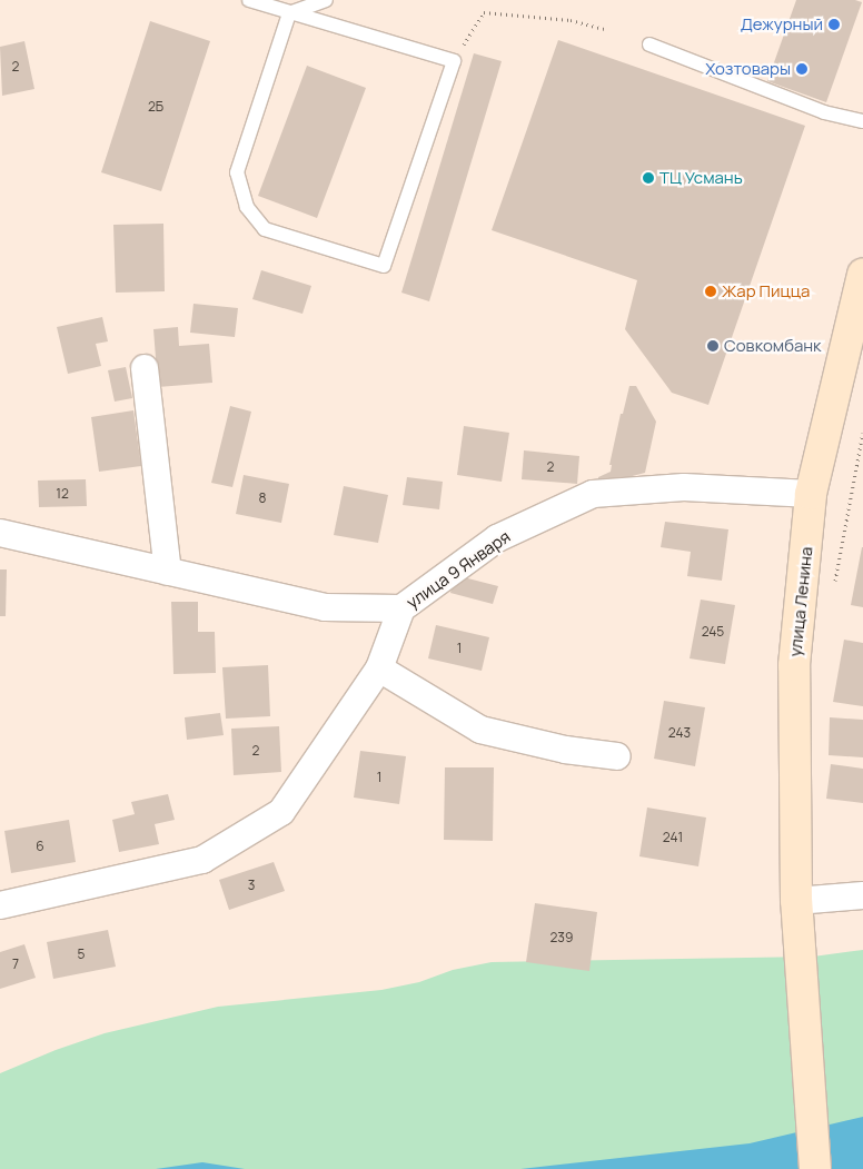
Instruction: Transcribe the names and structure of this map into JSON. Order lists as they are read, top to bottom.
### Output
{
  "streets": {
    "main road": ["улица Ленина"],
    "street": ["улица 9 Января"]
  },
  "crossings": [
    ["улица 9 Января", "улица Ленина"]
  ],
  "places": [
    "Дежурный",
    "Хозтовары",
    "ТЦ Усмань",
    "Жар Пицца",
    "Совкомбанк"
  ],
  "house_numbers": [
    "2",
    "2Б",
    "2",
    "12",
    "8",
    "245",
    "1",
    "243",
    "2",
    "1",
    "241",
    "6",
    "3",
    "239",
    "5",
    "7"
  ]
}
